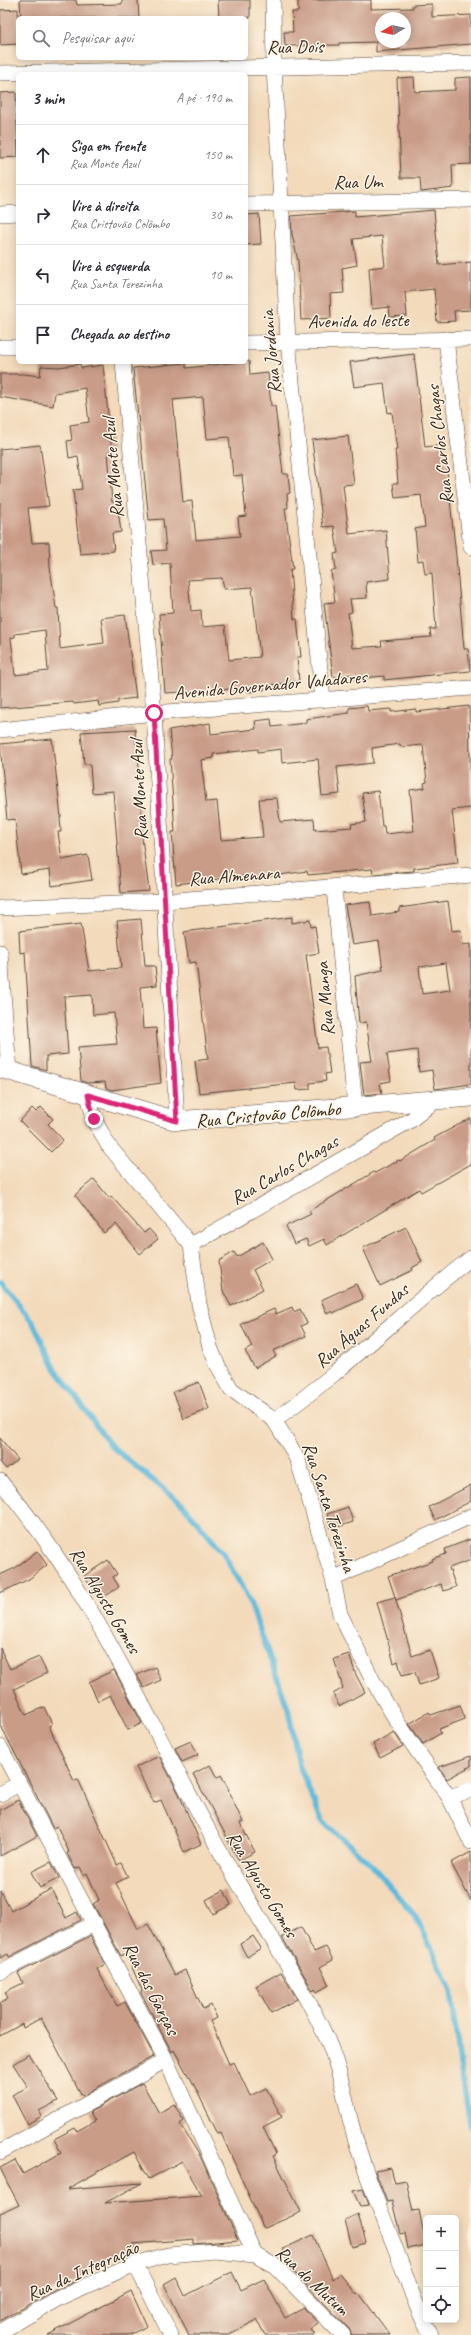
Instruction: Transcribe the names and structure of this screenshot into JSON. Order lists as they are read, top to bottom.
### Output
{
  "streets": {
    "street": [
      "Rua Dois",
      "Rua Um",
      "Avenida do leste",
      "Rua Jordania",
      "Rua Carlos Chagas",
      "Rua Monte Azul",
      "Avenida Governador Valadares",
      "Rua Almenara",
      "Rua Manga",
      "Rua Cristovão Colômbo",
      "Rua Águas Fundas",
      "Rua Santa Terezinha",
      "Rua Algusto Gomes",
      "Rua das Garças",
      "Rua da Integração",
      "Rua do Mutum"
    ]
  },
  "crossings": [
    ["Rua Dois", "Rua Jordania"],
    ["Rua Um", "Rua Jordania"],
    ["Avenida do leste", "Rua Jordania"],
    ["Avenida do leste", "Rua Carlos Chagas"],
    ["Rua Jordania", "Avenida Governador Valadares"],
    ["Rua Carlos Chagas", "Rua Cristovão Colômbo"],
    ["Rua Carlos Chagas", "Rua Santa Terezinha"],
    ["Rua Monte Azul", "Avenida Governador Valadares"],
    ["Rua Monte Azul", "Rua Almenara"],
    ["Rua Monte Azul", "Rua Cristovão Colômbo"],
    ["Rua Almenara", "Rua Manga"],
    ["Rua Manga", "Rua Cristovão Colômbo"],
    ["Rua Águas Fundas", "Rua Santa Terezinha"],
    ["Rua das Garças", "Rua da Integração"],
    ["Rua das Garças", "Rua do Mutum"],
    ["Rua da Integração", "Rua do Mutum"]
  ],
  "north": "left",
  "page": {
    "search": "Pesquisar aqui",
    "heading": ["3 min", "A pé · 190 m"],
    "list": [
      ["Siga em frente", "Rua Monte Azul", "150 m"],
      ["Vire à direita", "Rua Cristovão Colômbo", "30 m"],
      ["Vire à esquerda", "Rua Santa Terezinha", "10 m"],
      "Chegada ao destino"
    ],
    "map_buttons": ["+", "−"]
  }
}
